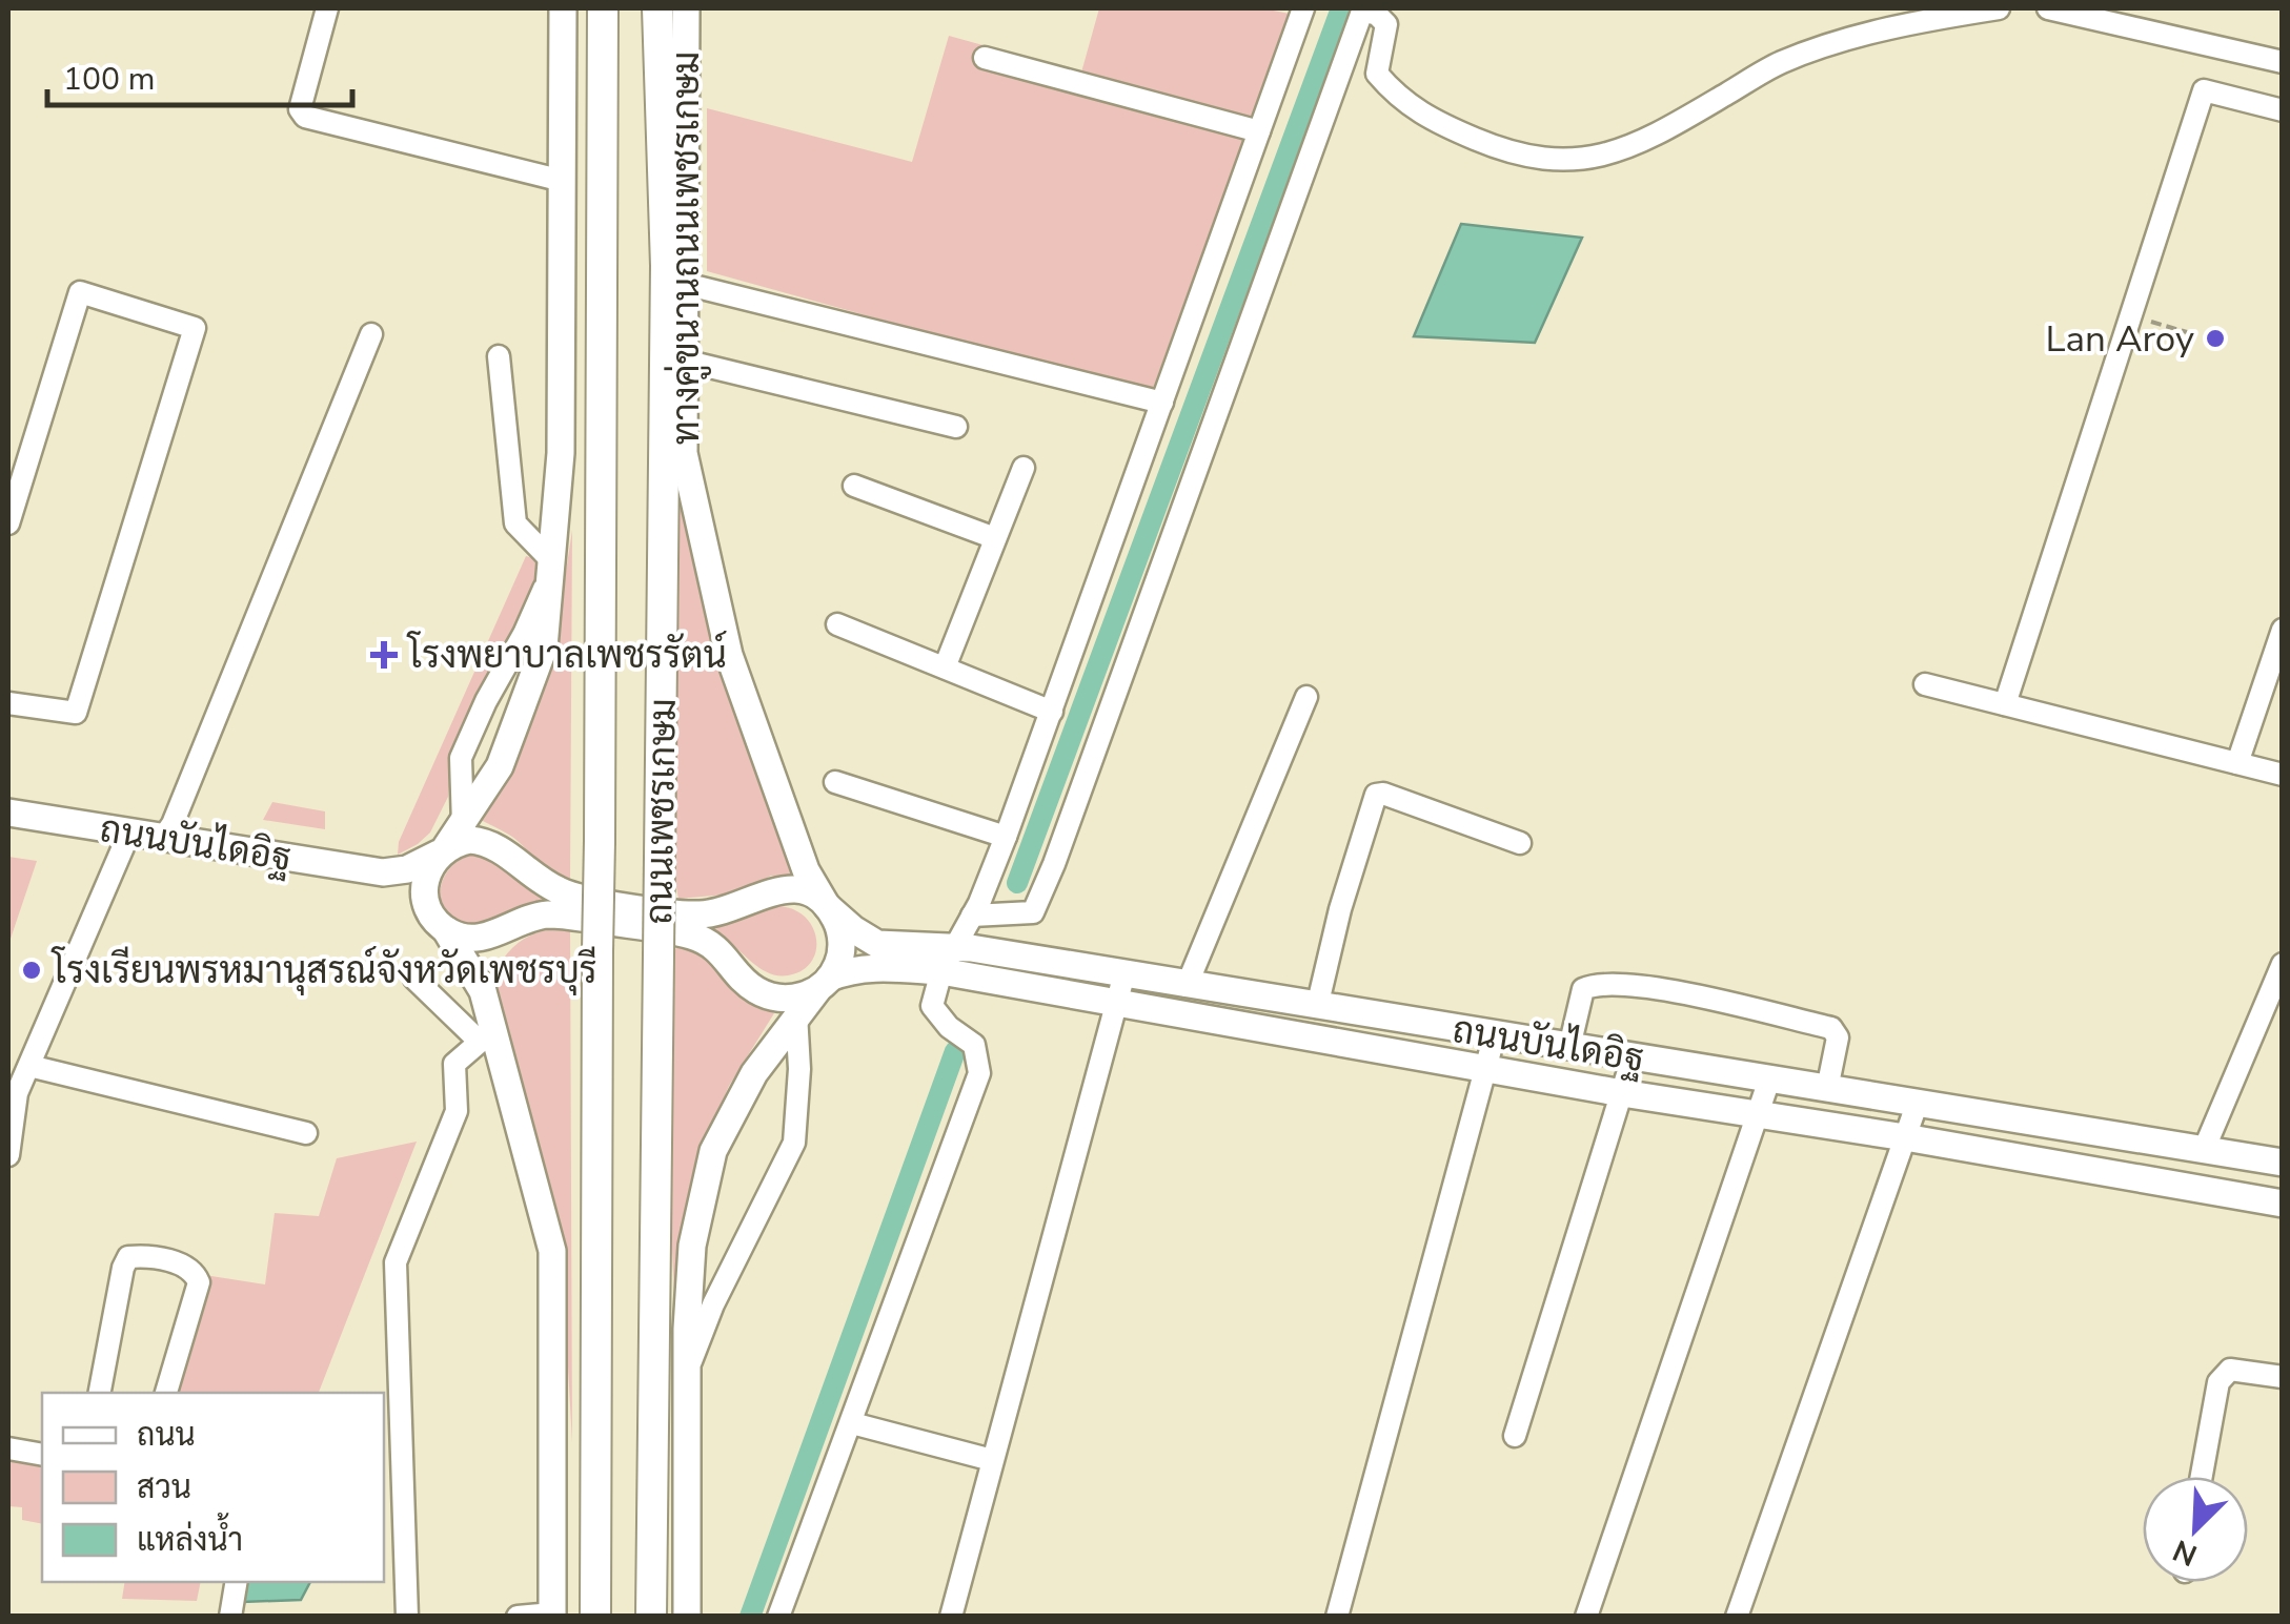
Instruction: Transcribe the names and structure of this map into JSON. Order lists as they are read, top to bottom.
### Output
{
  "streets": {
    "highway": ["ถนนเพชรเกษม"],
    "main road": ["ทางคู่ขนานถนนเพชรเกษม", "ถนนบันไดอิฐ"]
  },
  "crossings": [
    ["ทางคู่ขนานถนนเพชรเกษม", "ถนนบันไดอิฐ"]
  ],
  "places": {
    "other": ["Lan Aroy", "โรงเรียนพรหมานุสรณ์จังหวัดเพชรบุรี"],
    "health": ["โรงพยาบาลเพชรรัตน์"]
  },
  "legend": ["ถนน", "สวน", "แหล่งน้ำ"],
  "scale_bar": "100 m",
  "north": "bottom left"
}
